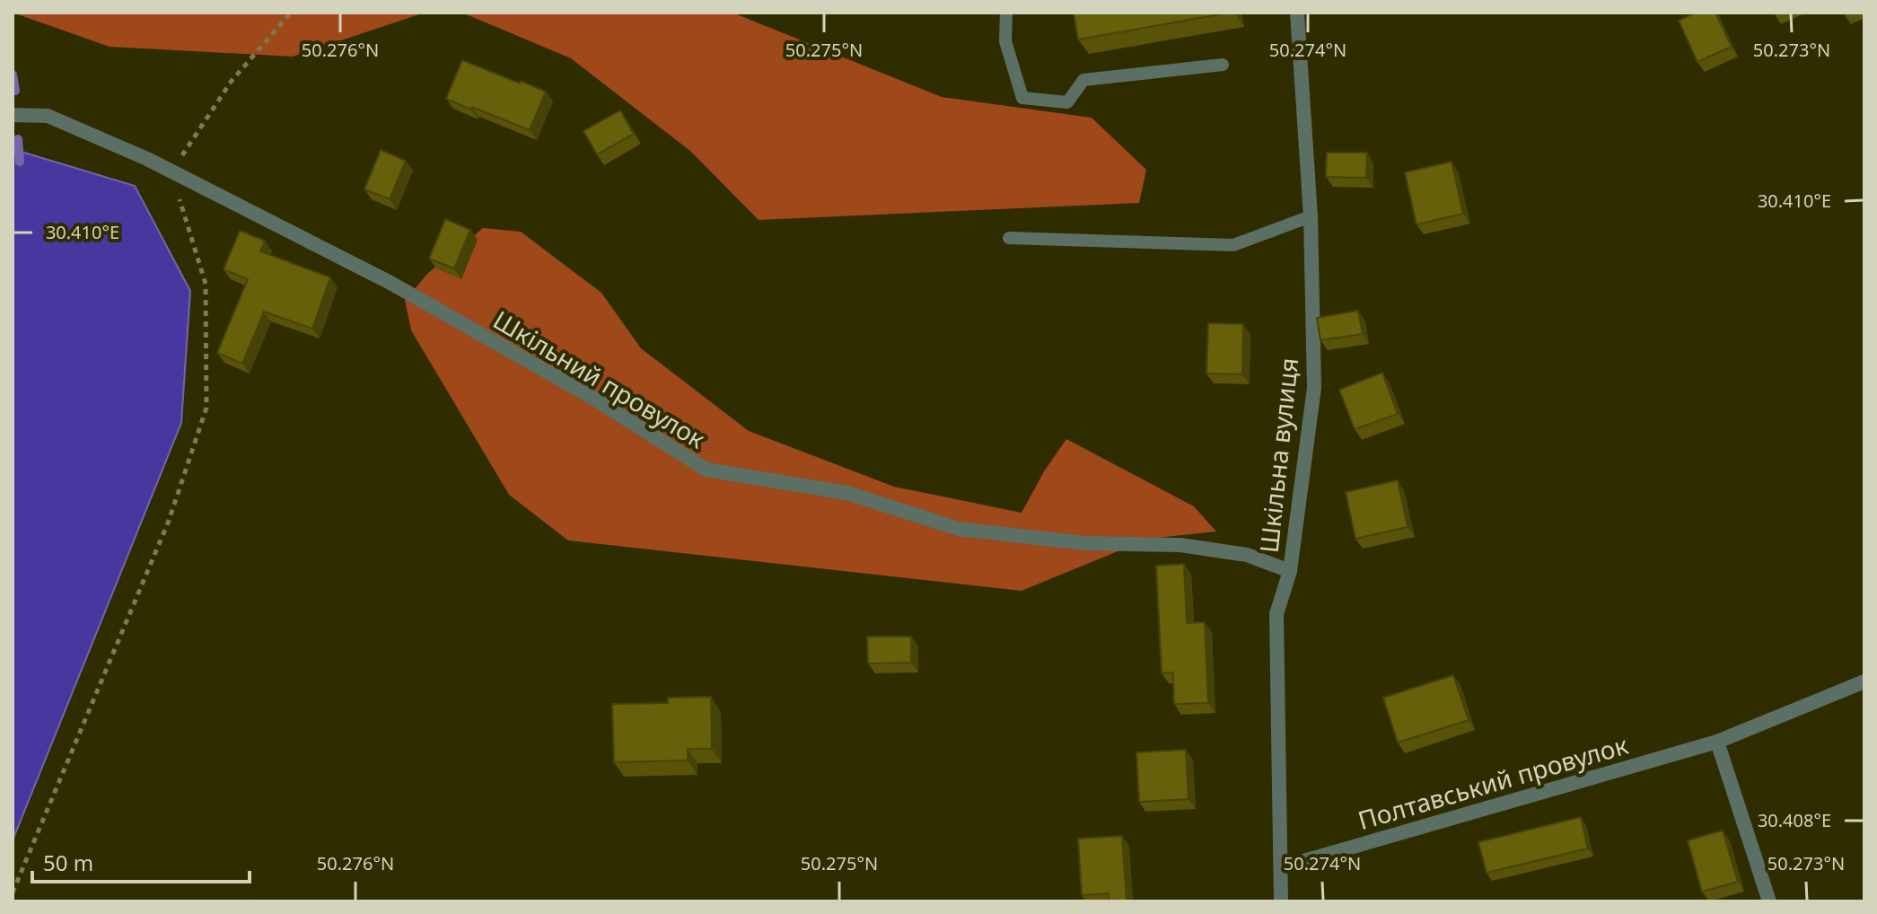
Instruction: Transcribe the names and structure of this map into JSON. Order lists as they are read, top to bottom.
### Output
{
  "streets": {
    "street": ["Шкільний провулок", "Шкільна вулиця", "Полтавський провулок"]
  },
  "crossings": [
    ["Шкільний провулок", "Шкільна вулиця"],
    ["Шкільна вулиця", "Полтавський провулок"]
  ],
  "scale_bar": "50 m",
  "coordinates": [
    "50.276°N",
    "50.275°N",
    "50.274°N",
    "50.273°N",
    "30.410°E",
    "30.408°E"
  ]
}
